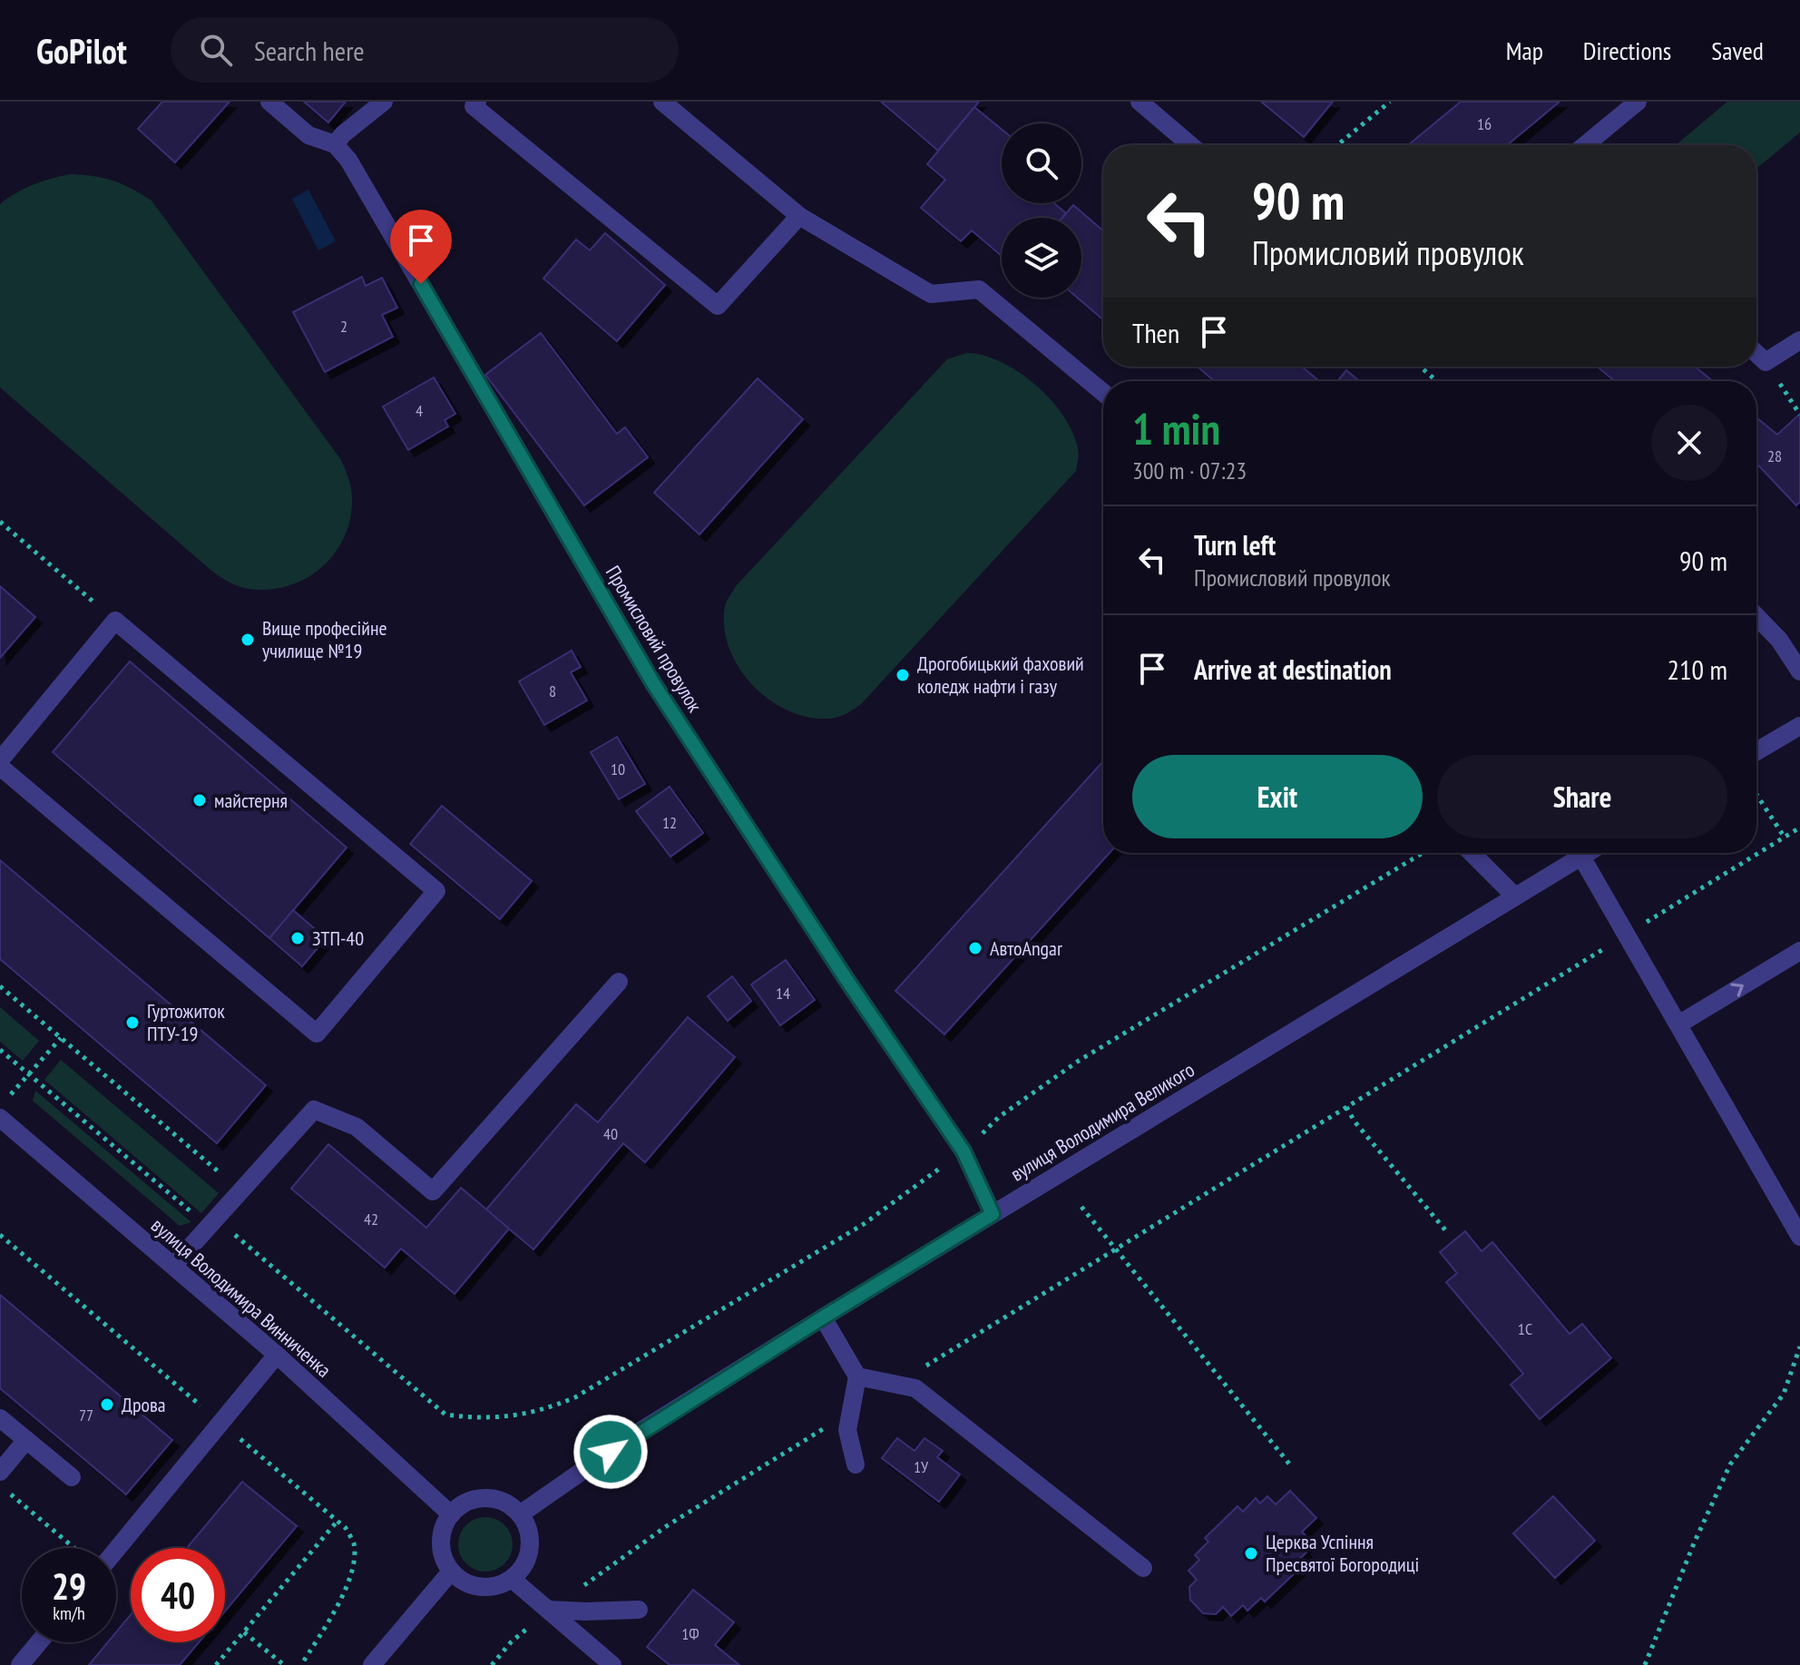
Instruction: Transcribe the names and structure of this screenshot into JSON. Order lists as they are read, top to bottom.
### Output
{
  "streets": {
    "street": ["Промисловий провулок", "вулиця Володимира Великого", "вулиця Володимира Винниченка"]
  },
  "crossings": [
    ["Промисловий провулок", "вулиця Володимира Великого"],
    ["вулиця Володимира Великого", "вулиця Володимира Винниченка"]
  ],
  "places": [
    "Вище професійне училище №19",
    "Дрогобицький фаховий коледж нафти і газу",
    "майстерня",
    "ЗТП-40",
    "АвтоAngar",
    "Гуртожиток ПТУ-19",
    "Дрова",
    "Церква Успіння Пресвятої Богородиці"
  ],
  "house_numbers": [
    "16",
    "2",
    "4",
    "28",
    "8",
    "10",
    "12",
    "14",
    "40",
    "42",
    "1С",
    "77",
    "1У",
    "1Ф"
  ],
  "page": {
    "header": "GoPilot",
    "search": "Search here",
    "nav": ["Map", "Directions", "Saved"],
    "turn": ["90 m", "Промисловий провулок"],
    "then": "Then",
    "heading": ["1 min", "300 m · 07:23"],
    "list": [
      {
        "name": "Turn left",
        "note": "Промисловий провулок",
        "value": "90 m"
      },
      {
        "name": "Arrive at destination",
        "value": "210 m"
      }
    ],
    "buttons": ["Exit", "Share"],
    "speed": "29 km/h",
    "limit": "40"
  }
}
